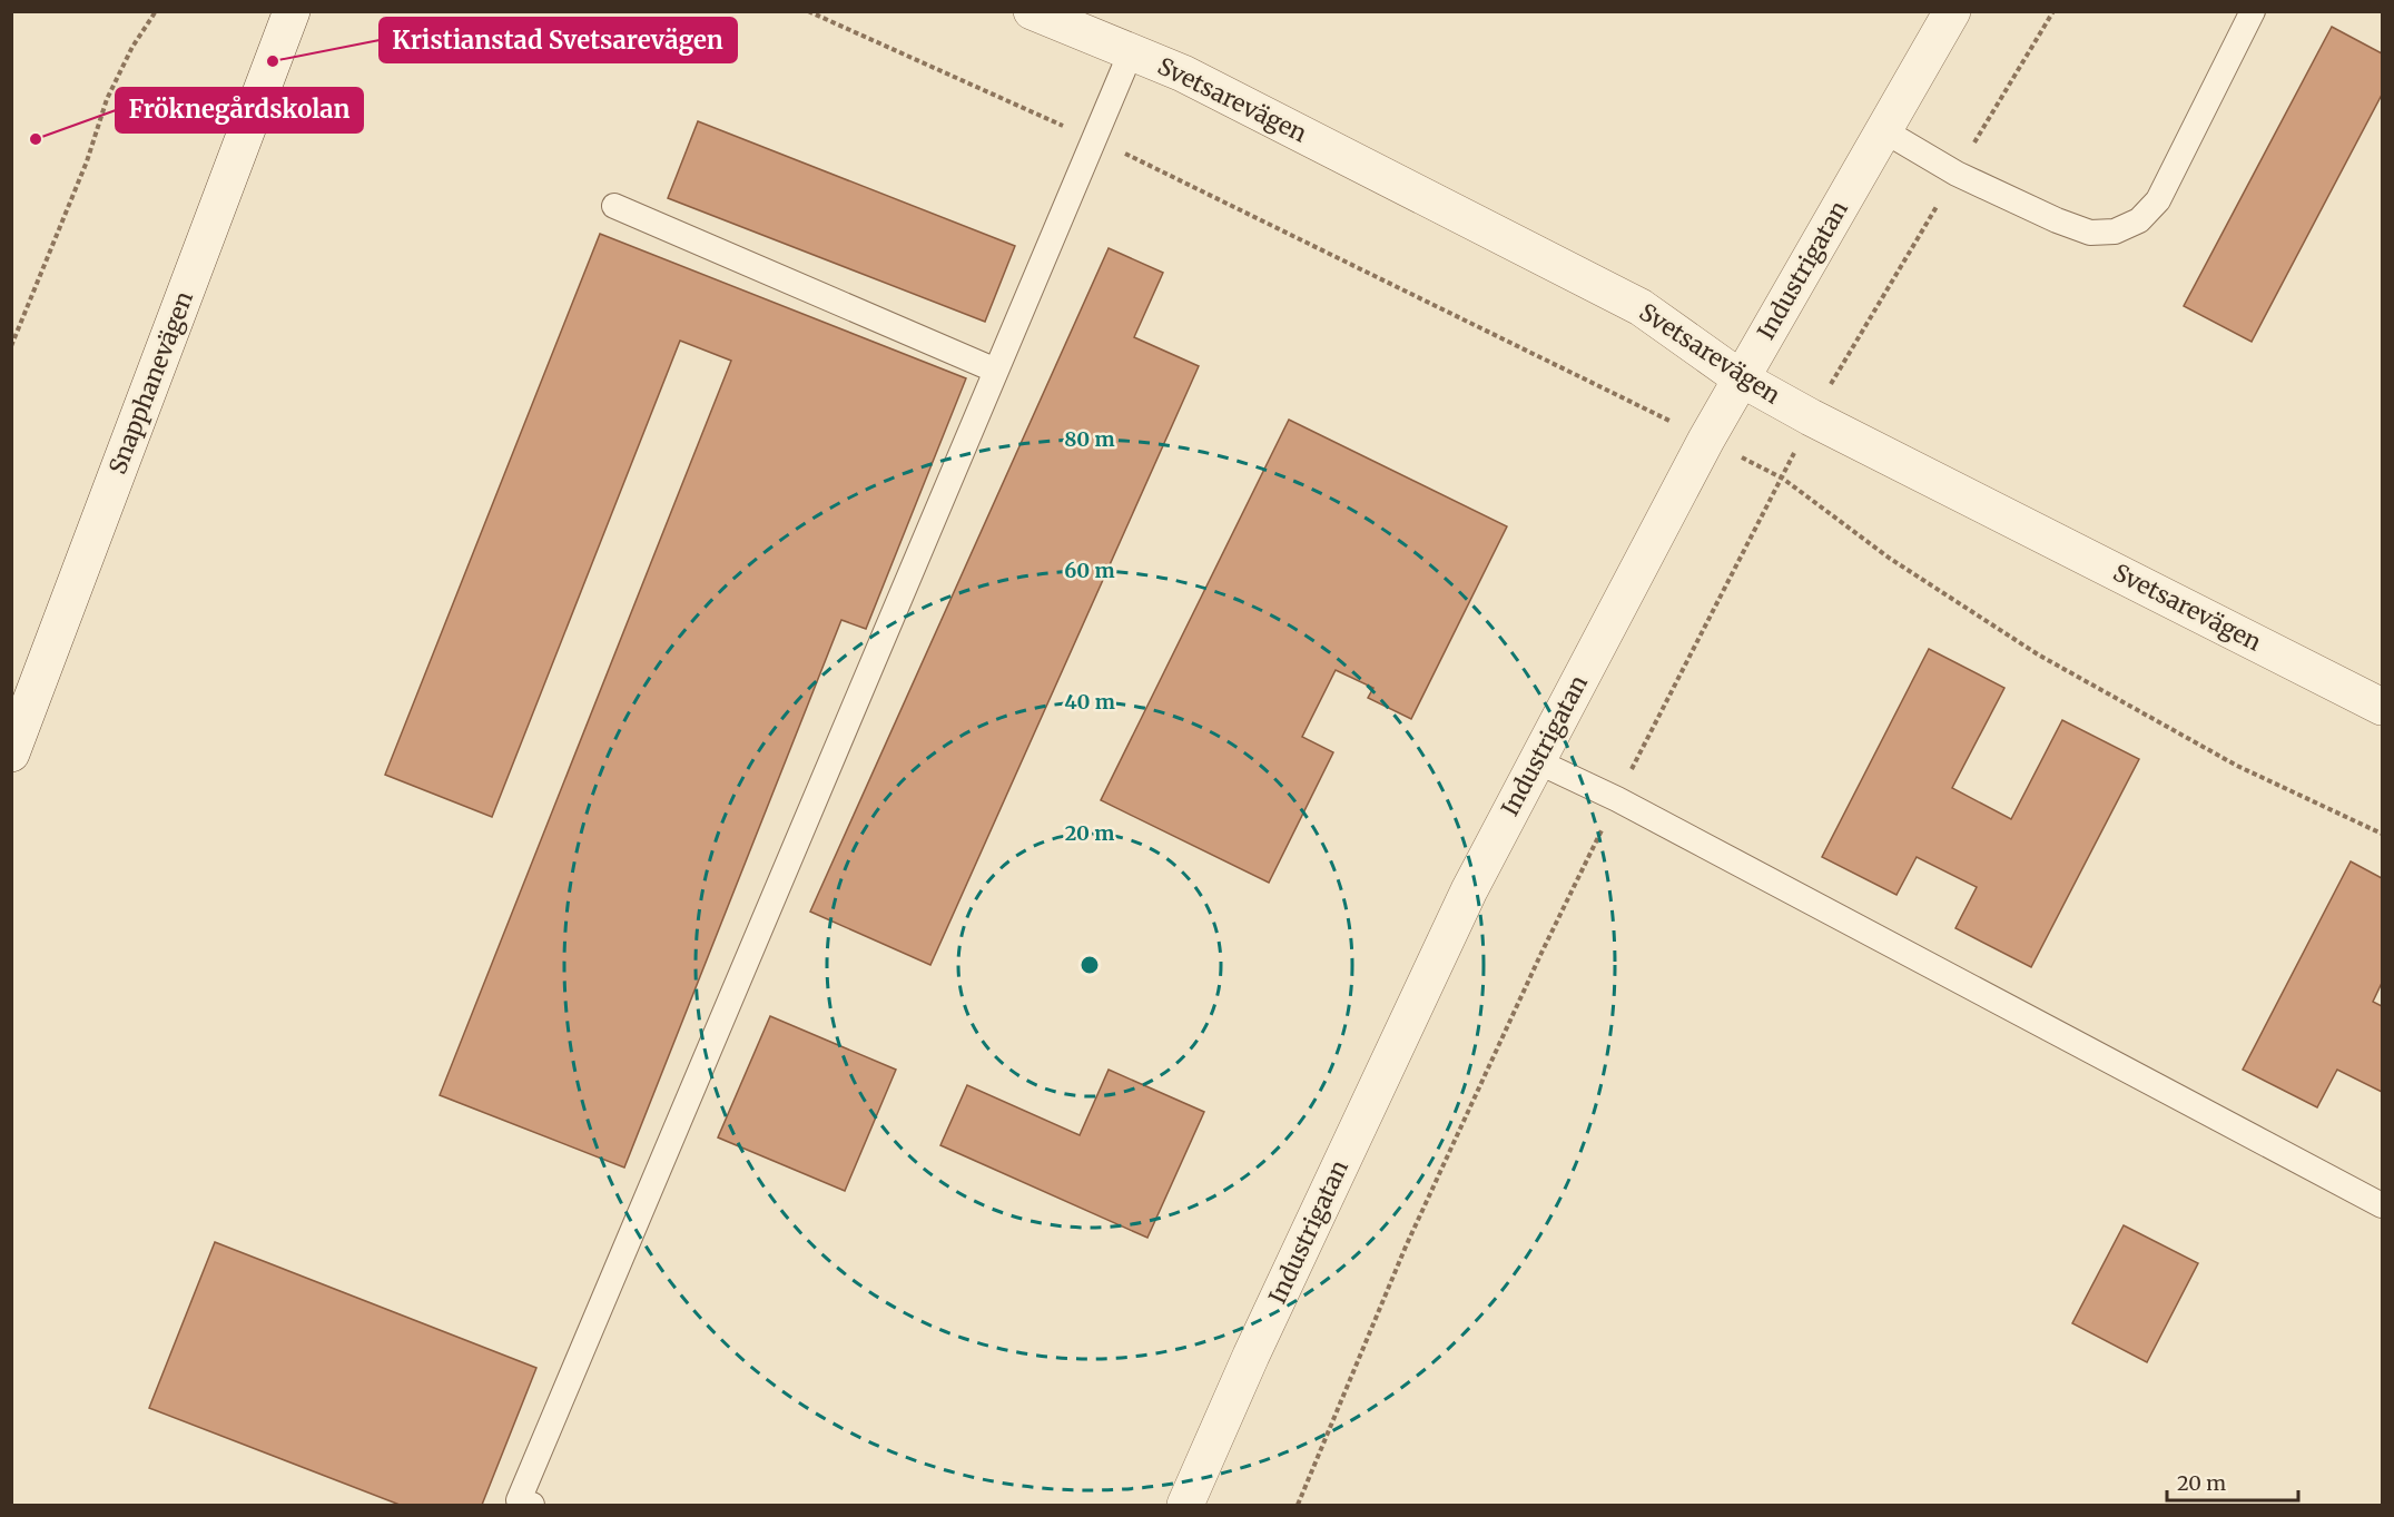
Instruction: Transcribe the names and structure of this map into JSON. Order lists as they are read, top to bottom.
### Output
{
  "streets": {
    "street": ["Svetsarevägen", "Industrigatan", "Snapphanevägen"]
  },
  "crossings": [
    ["Svetsarevägen", "Industrigatan"]
  ],
  "places": ["Kristianstad Svetsarevägen", "Fröknegårdskolan"],
  "scale_bar": "20 m",
  "rings": [
    "80 m",
    "60 m",
    "40 m",
    "20 m"
  ]
}
